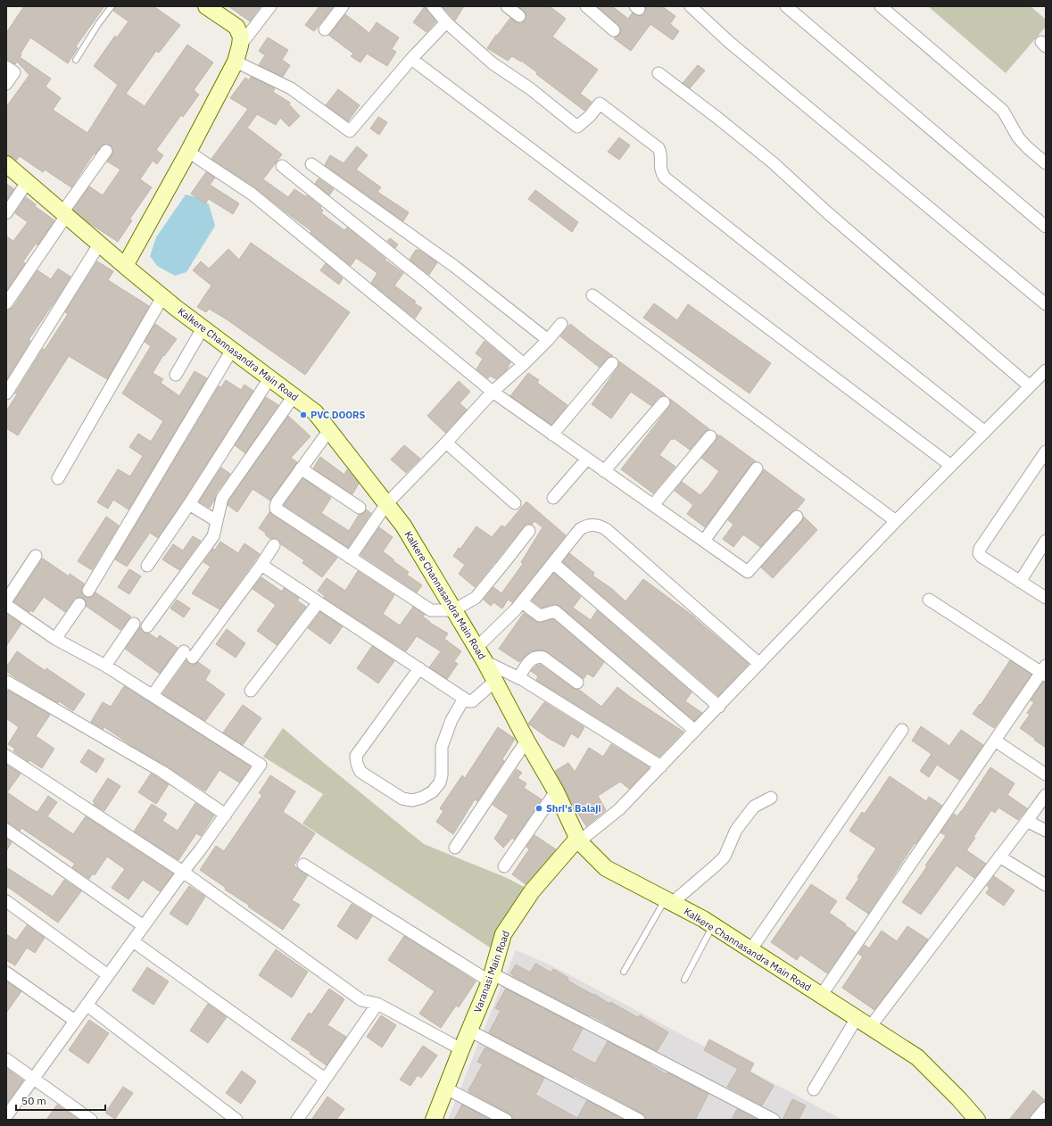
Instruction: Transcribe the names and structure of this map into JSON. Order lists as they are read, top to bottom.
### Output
{
  "streets": {
    "main road": ["Kalkere Channasandra Main Road", "Varanasi Main Road"]
  },
  "crossings": [
    ["Kalkere Channasandra Main Road", "Varanasi Main Road"]
  ],
  "places": ["PVC DOORS", "Shri's Balaji"],
  "scale_bar": "50 m"
}
